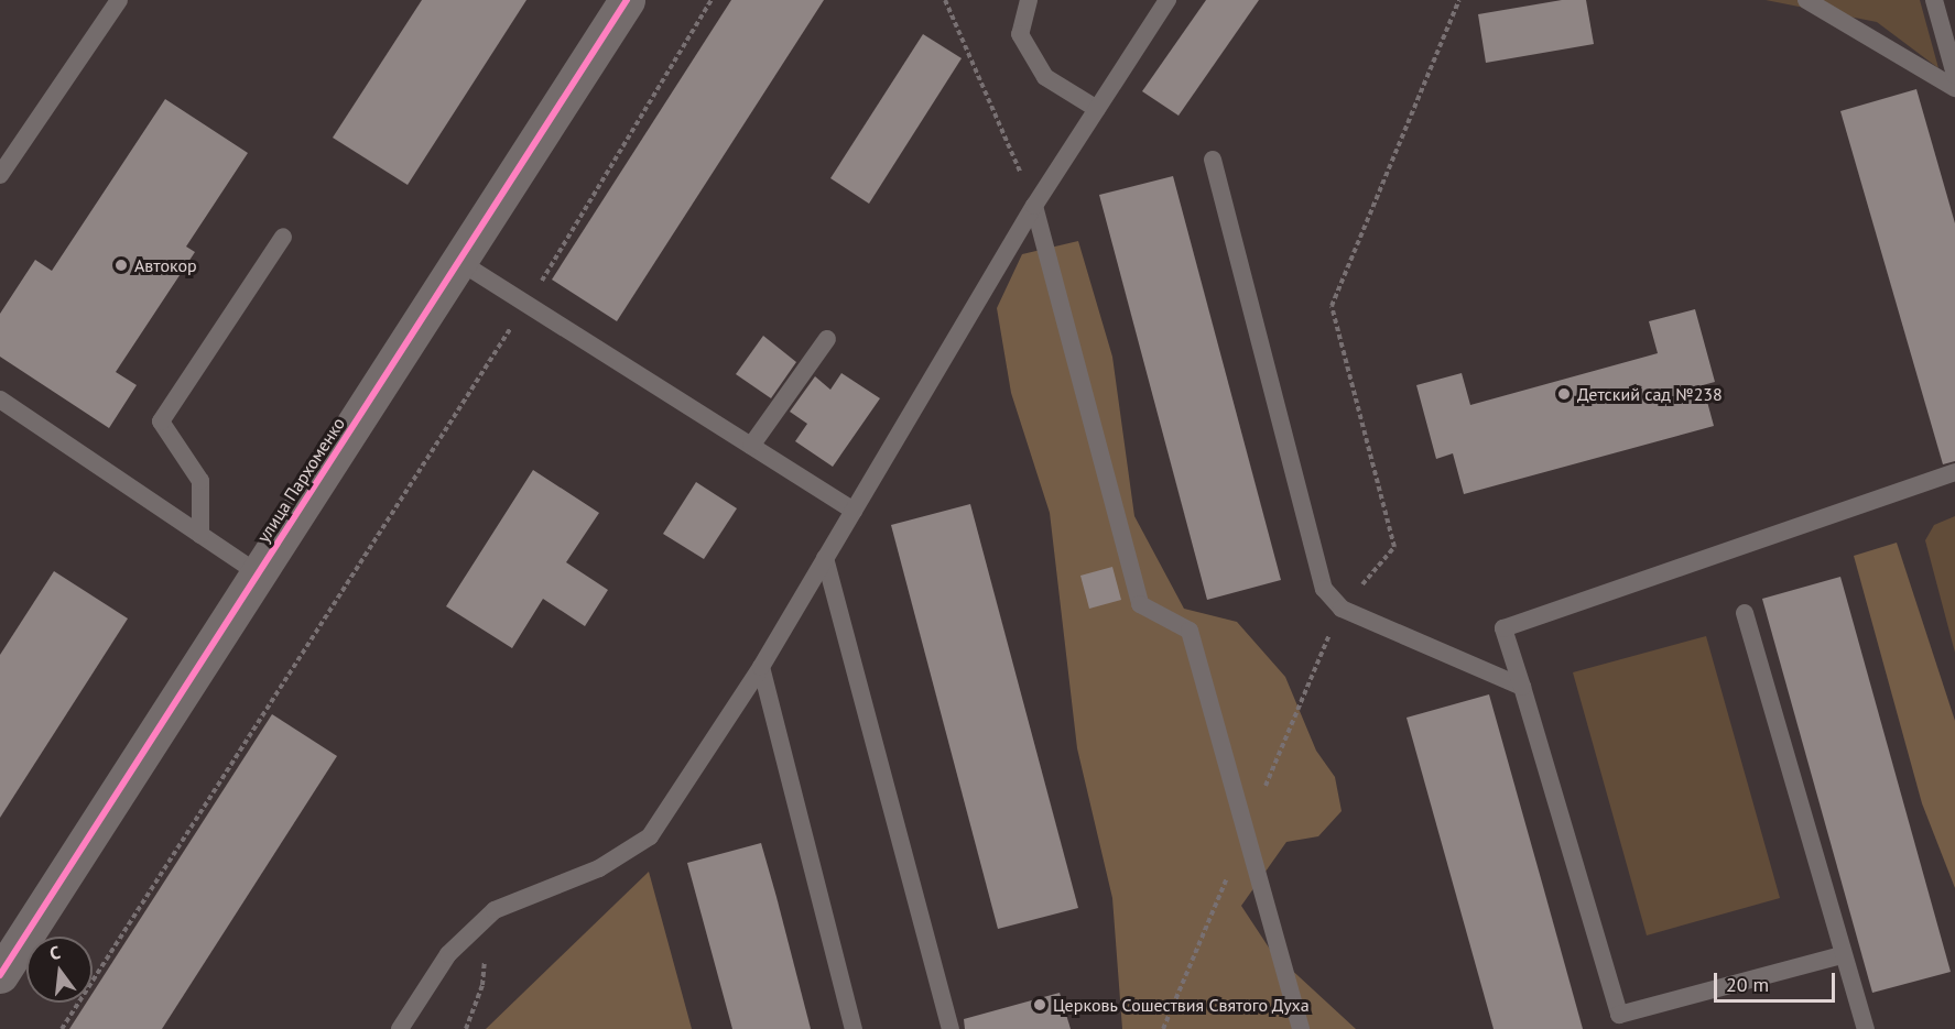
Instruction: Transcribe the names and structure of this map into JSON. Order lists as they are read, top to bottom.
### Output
{
  "streets": {
    "street": ["улица Пархоменко"]
  },
  "places": ["Автокор", "Детский сад №238", "Церковь Сошествия Святого Духа"],
  "scale_bar": "20 m",
  "north": "top"
}
